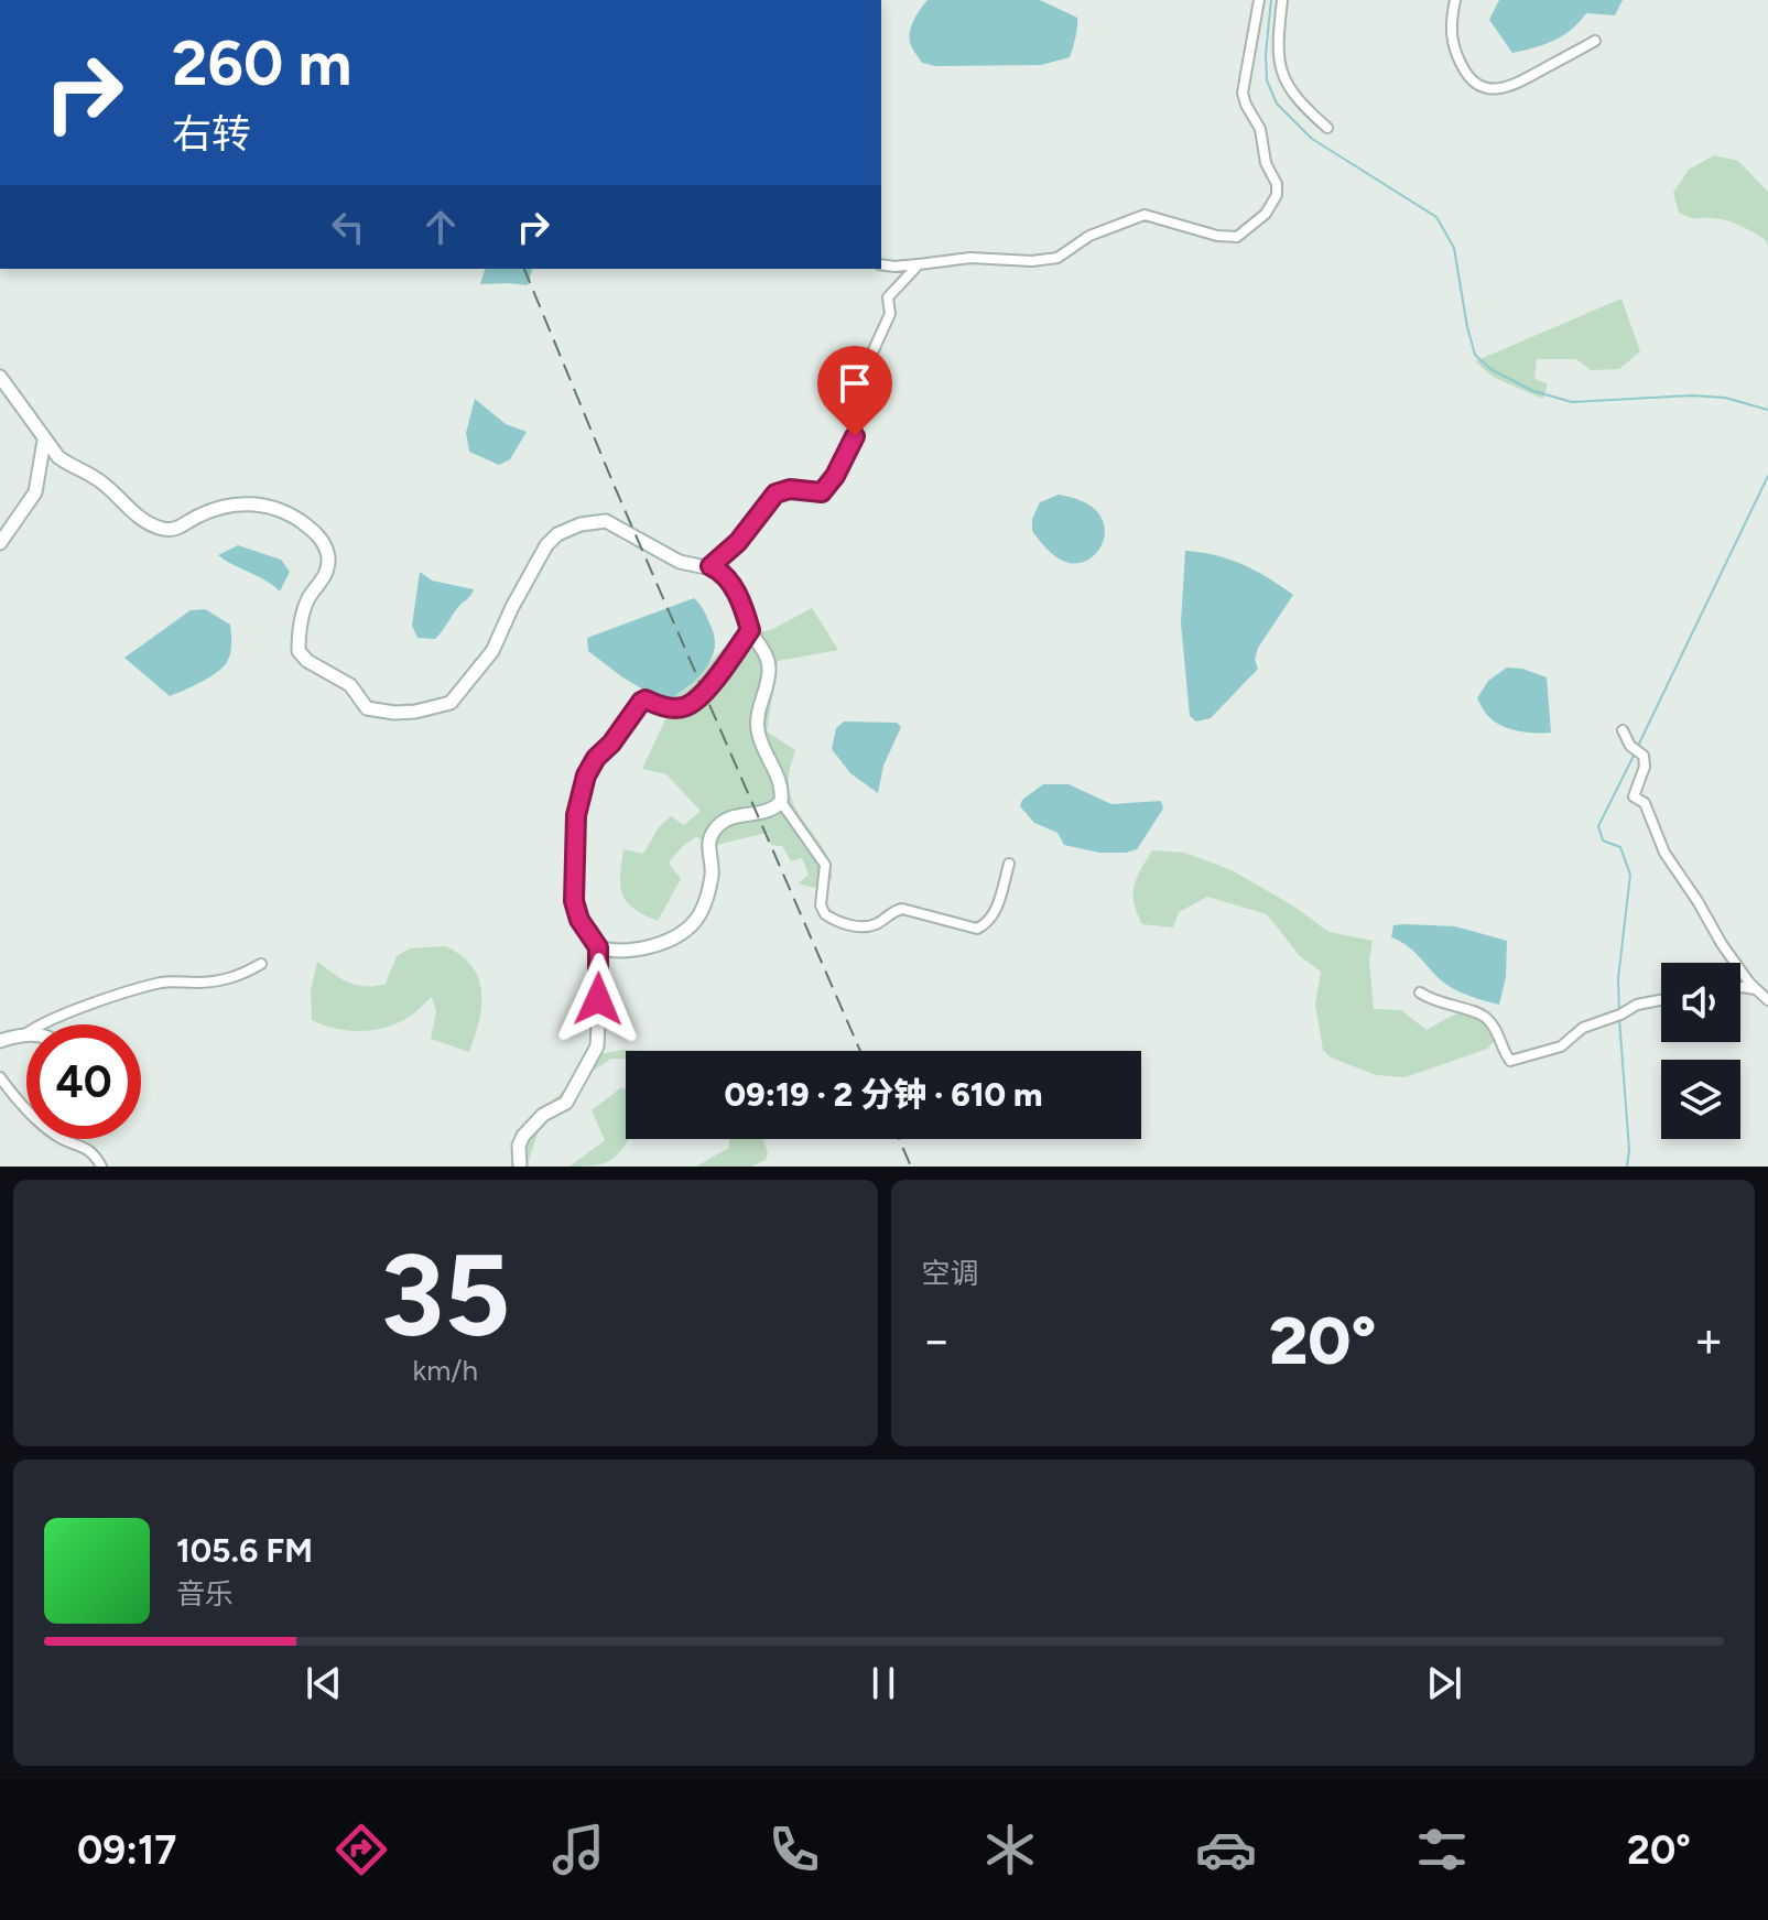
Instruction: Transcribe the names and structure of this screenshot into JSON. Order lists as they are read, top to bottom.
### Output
{
  "page": {
    "turn": ["260 m", "右转"],
    "limit": "40",
    "trip": "09:19 · 2 分钟 · 610 m",
    "tile": [
      ["35", "km/h"],
      "空调"
    ],
    "heat": ["−", "20°", "+"],
    "song": ["105.6 FM", "音乐"],
    "tabs": ["09:17", "20°"]
  }
}
